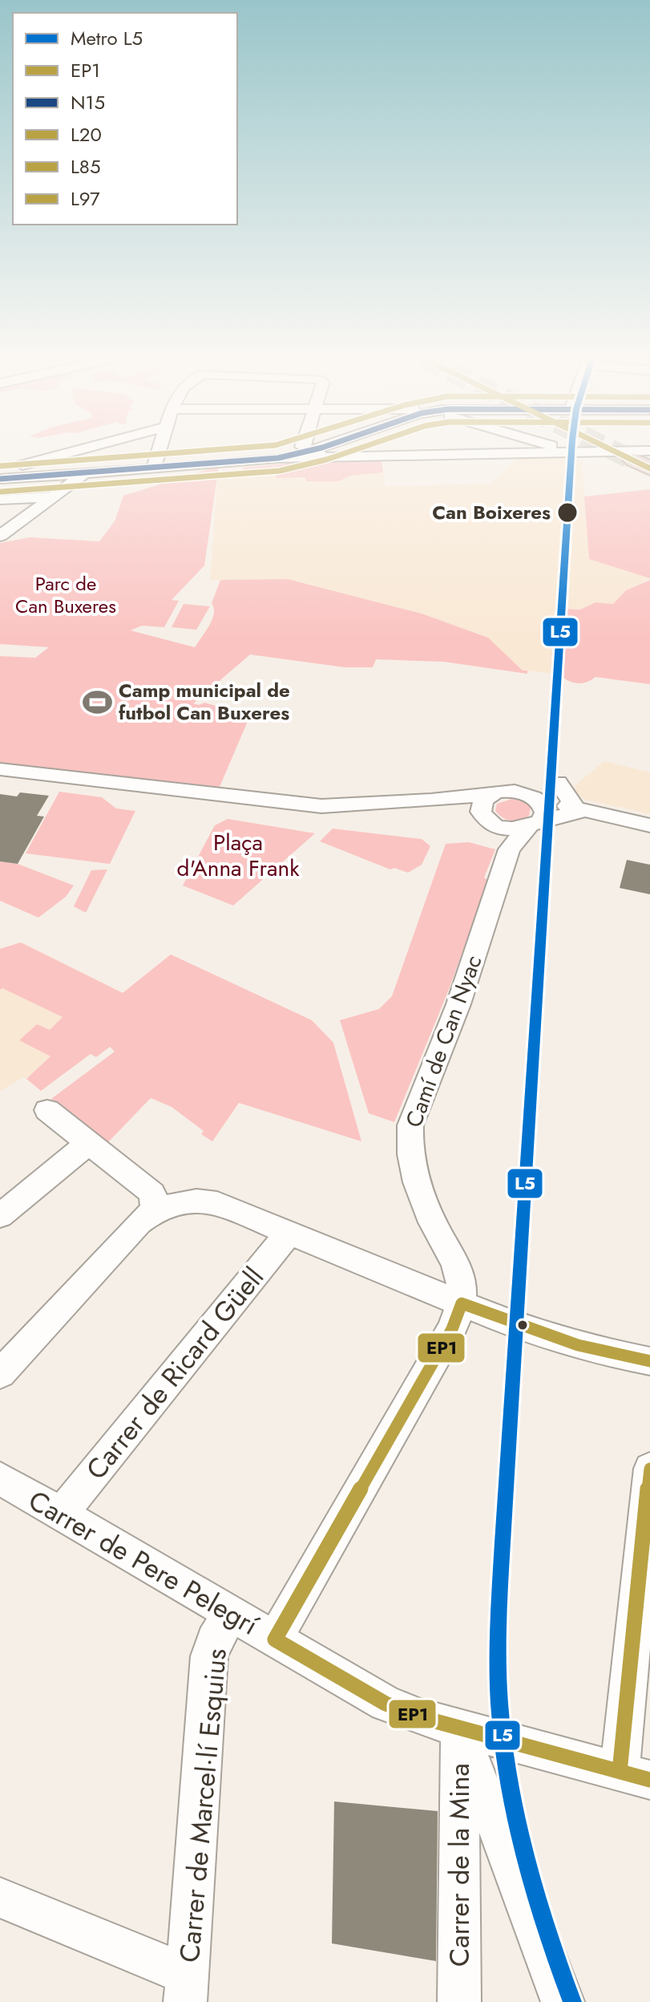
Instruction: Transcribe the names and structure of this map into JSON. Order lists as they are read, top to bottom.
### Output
{
  "streets": {
    "street": [
      "Camí de Can Nyac",
      "Carrer de Ricard Güell",
      "Carrer de Pere Pelegrí",
      "Carrer de Marcel·lí Esquius",
      "Carrer de la Mina"
    ]
  },
  "crossings": [
    ["Carrer de Ricard Güell", "Carrer de Pere Pelegrí"],
    ["Carrer de Pere Pelegrí", "Carrer de Marcel·lí Esquius"],
    ["Carrer de Pere Pelegrí", "Carrer de la Mina"]
  ],
  "parks": ["Parc de Can Buxeres", "Plaça d'Anna Frank"],
  "places": {
    "other": ["Can Boixeres"],
    "sports": ["Camp municipal de futbol Can Buxeres"]
  },
  "lines": [
    "metro line L5",
    "transit line N15",
    "transit line L20",
    "transit line L85",
    "transit line L97",
    "transit line EP1"
  ],
  "legend": [
    "Metro L5",
    "EP1",
    "N15",
    "L20",
    "L85",
    "L97"
  ]
}
